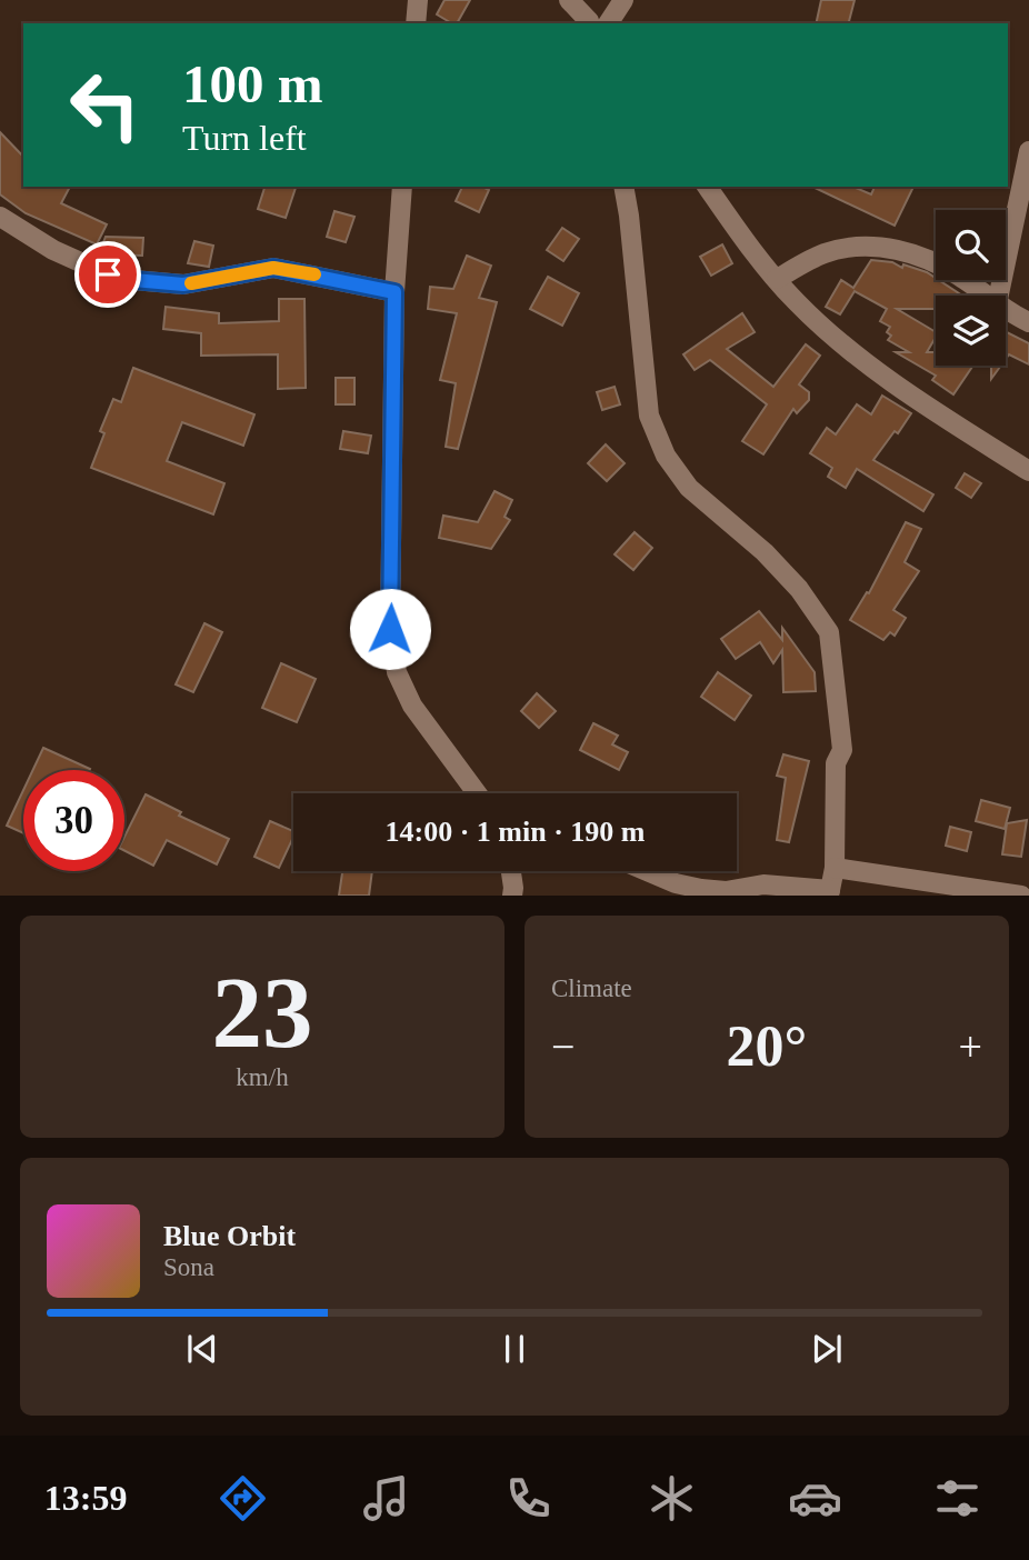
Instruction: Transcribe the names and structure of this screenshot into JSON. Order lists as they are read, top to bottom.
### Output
{
  "page": {
    "turn": ["100 m", "Turn left"],
    "limit": "30",
    "trip": "14:00 · 1 min · 190 m",
    "tile": [
      ["23", "km/h"],
      "Climate"
    ],
    "heat": ["−", "20°", "+"],
    "song": ["Blue Orbit", "Sona"],
    "tabs": "13:59"
  }
}
